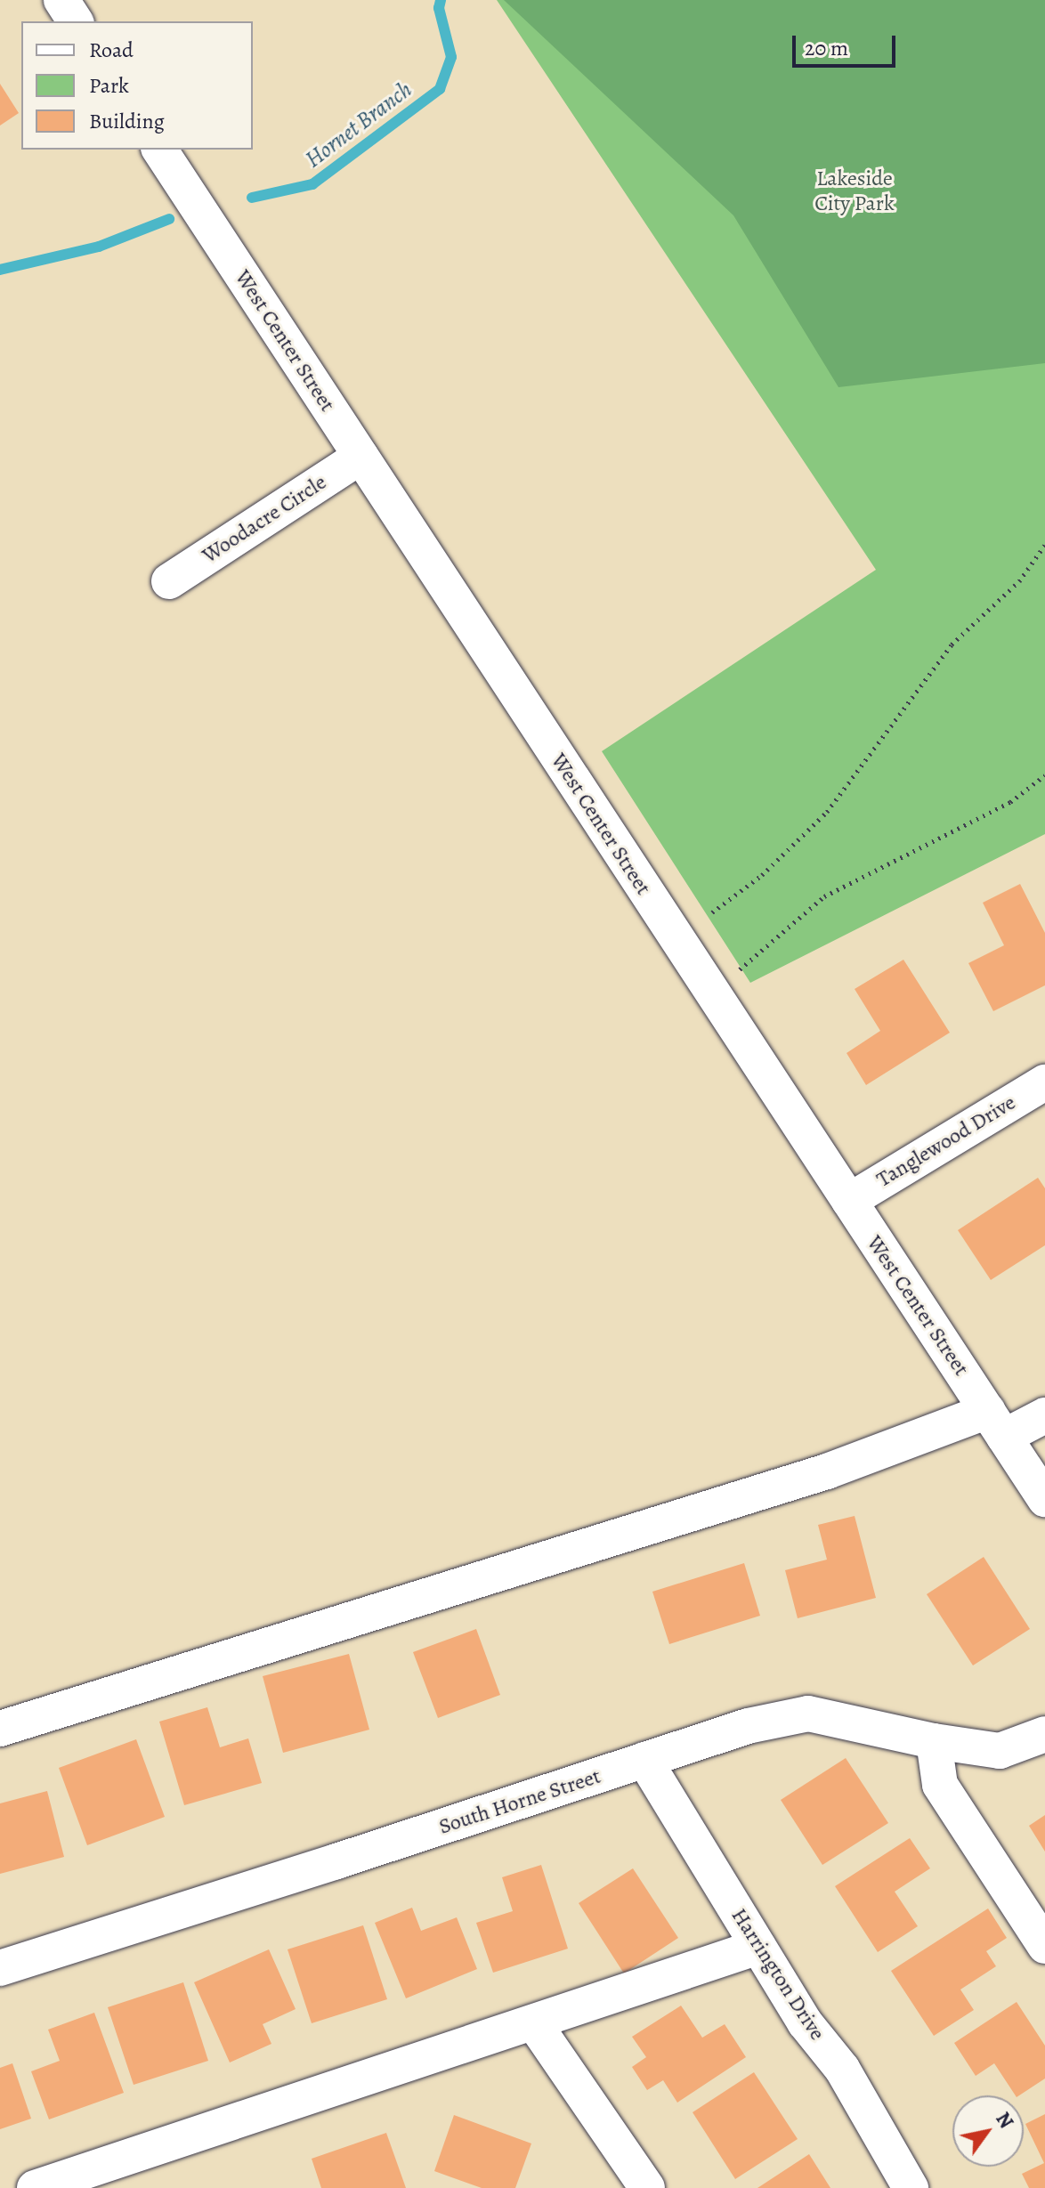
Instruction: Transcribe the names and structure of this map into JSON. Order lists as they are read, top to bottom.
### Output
{
  "streets": {
    "street": [
      "West Center Street",
      "Woodacre Circle",
      "Tanglewood Drive",
      "South Horne Street",
      "Harrington Drive"
    ]
  },
  "crossings": [
    ["West Center Street", "Woodacre Circle"],
    ["West Center Street", "Tanglewood Drive"],
    ["South Horne Street", "Harrington Drive"]
  ],
  "water": ["Hornet Branch"],
  "parks": ["Lakeside City Park"],
  "legend": ["Road", "Park", "Building"],
  "scale_bar": "20 m",
  "north": "top right"
}
